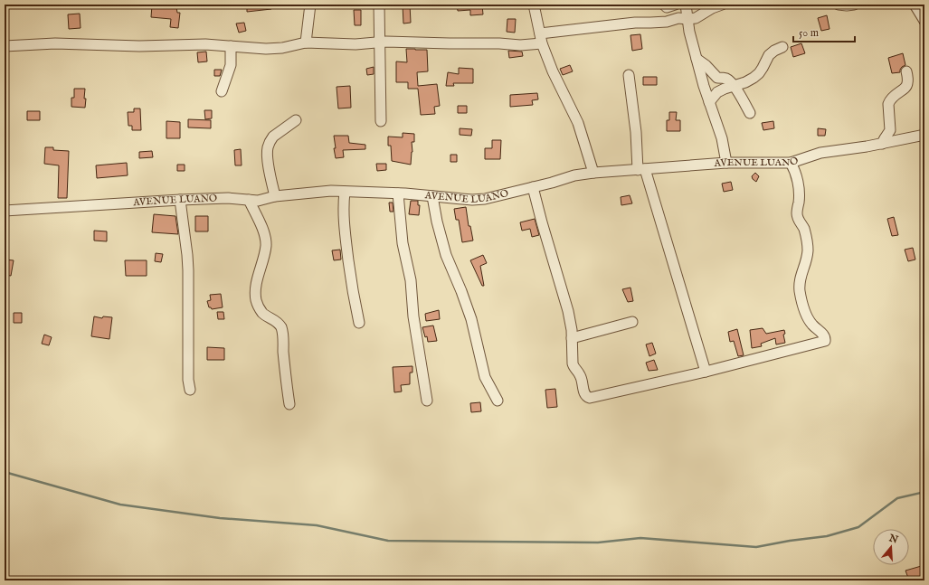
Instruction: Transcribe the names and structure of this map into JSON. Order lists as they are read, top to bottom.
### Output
{
  "streets": {
    "street": ["AVENUE LUANO"]
  },
  "scale_bar": "50 m",
  "north": "top"
}
